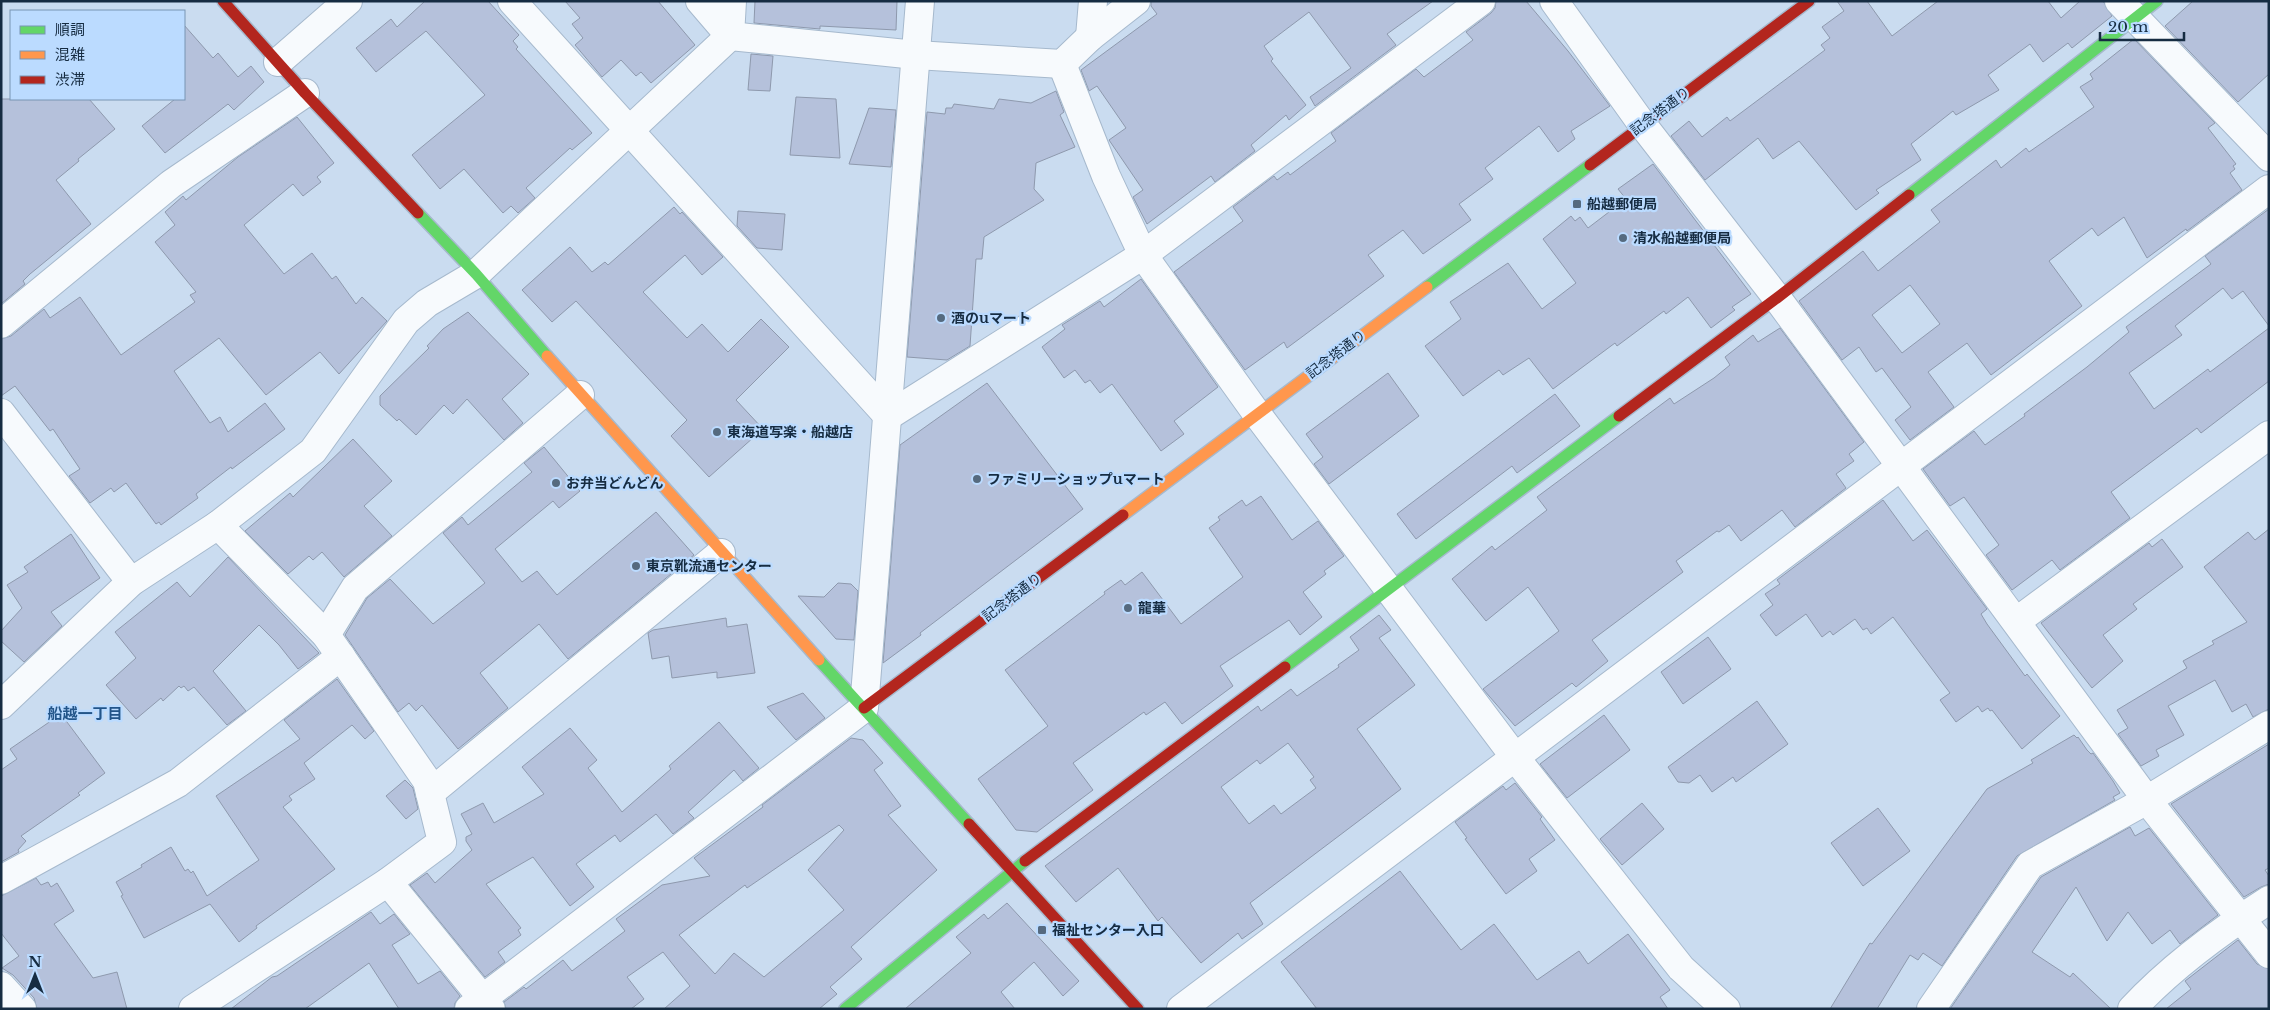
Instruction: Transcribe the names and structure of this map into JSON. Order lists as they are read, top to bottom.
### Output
{
  "streets": {
    "street": ["記念塔通り"]
  },
  "districts": ["船越一丁目"],
  "places": {
    "transit": ["船越郵便局", "福祉センター入口"],
    "other": [
      "清水船越郵便局",
      "酒のuマート",
      "東海道写楽・船越店",
      "ファミリーショップuマート",
      "お弁当どんどん",
      "東京靴流通センター",
      "龍華"
    ]
  },
  "legend": ["順調", "混雑", "渋滞"],
  "scale_bar": "20 m",
  "north": "top"
}
